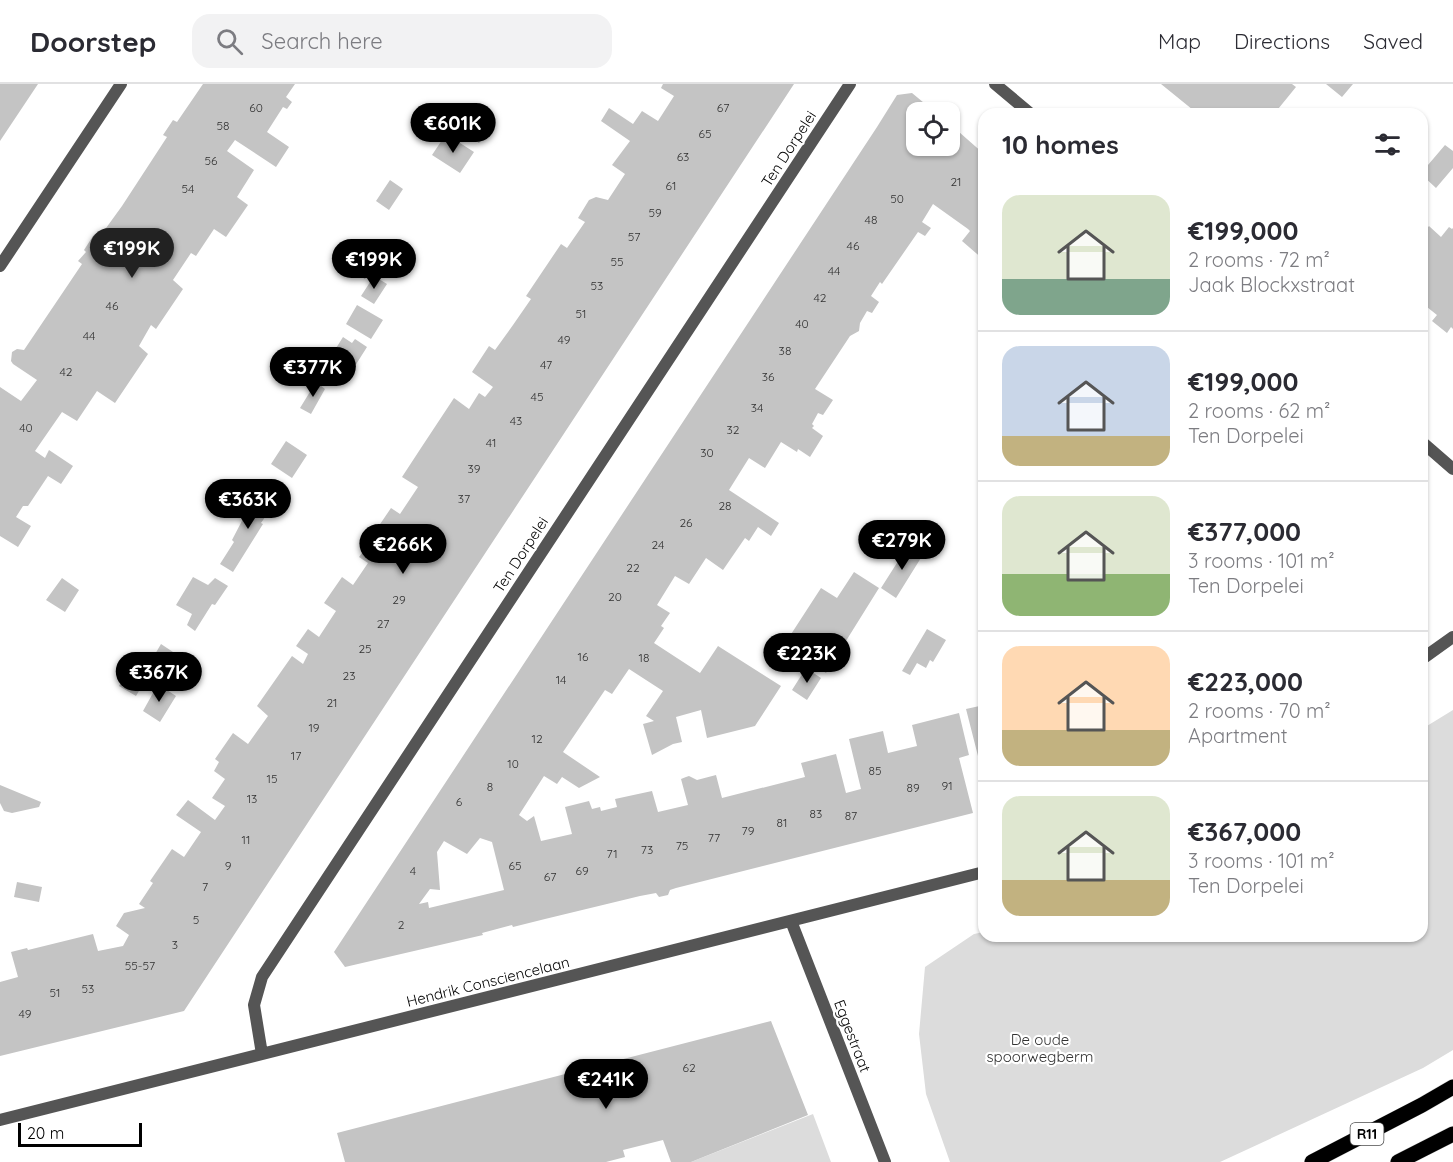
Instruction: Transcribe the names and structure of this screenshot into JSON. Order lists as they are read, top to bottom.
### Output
{
  "streets": {
    "main road": ["R11"],
    "street": ["Ten Dorpelei", "Hendrik Consciencelaan", "Eggestraat"]
  },
  "crossings": [
    ["Ten Dorpelei", "Hendrik Consciencelaan"],
    ["Hendrik Consciencelaan", "Eggestraat"]
  ],
  "parks": ["De oude spoorwegberm"],
  "house_numbers": [
    "60",
    "67",
    "58",
    "65",
    "63",
    "56",
    "21",
    "61",
    "54",
    "50",
    "59",
    "48",
    "57",
    "46",
    "55",
    "44",
    "53",
    "42",
    "46",
    "51",
    "40",
    "44",
    "49",
    "38",
    "47",
    "42",
    "36",
    "45",
    "34",
    "43",
    "40",
    "32",
    "41",
    "30",
    "39",
    "37",
    "28",
    "26",
    "24",
    "22",
    "20",
    "29",
    "27",
    "25",
    "16",
    "18",
    "23",
    "14",
    "21",
    "19",
    "12",
    "17",
    "10",
    "85",
    "15",
    "91",
    "8",
    "89",
    "13",
    "6",
    "83",
    "87",
    "81",
    "79",
    "77",
    "11",
    "75",
    "73",
    "71",
    "9",
    "65",
    "4",
    "69",
    "67",
    "7",
    "5",
    "2",
    "3",
    "55-57",
    "53",
    "51",
    "49",
    "62"
  ],
  "scale_bar": "20 m",
  "page": {
    "header": "Doorstep",
    "search": "Search here",
    "nav": ["Map", "Directions", "Saved"],
    "price": [
      "€601K",
      "€199K",
      "€199K",
      "€377K",
      "€363K",
      "€279K",
      "€266K",
      "€223K",
      "€367K",
      "€241K"
    ],
    "heading": "10 homes",
    "list": [
      {
        "name": "€199,000",
        "note": "2 rooms · 72 m² · Jaak Blockxstraat"
      },
      {
        "name": "€199,000",
        "note": "2 rooms · 62 m² · Ten Dorpelei"
      },
      {
        "name": "€377,000",
        "note": "3 rooms · 101 m² · Ten Dorpelei"
      },
      {
        "name": "€223,000",
        "note": "2 rooms · 70 m² · Apartment"
      },
      {
        "name": "€367,000",
        "note": "3 rooms · 101 m² · Ten Dorpelei"
      }
    ],
    "scale": "20 m"
  }
}
